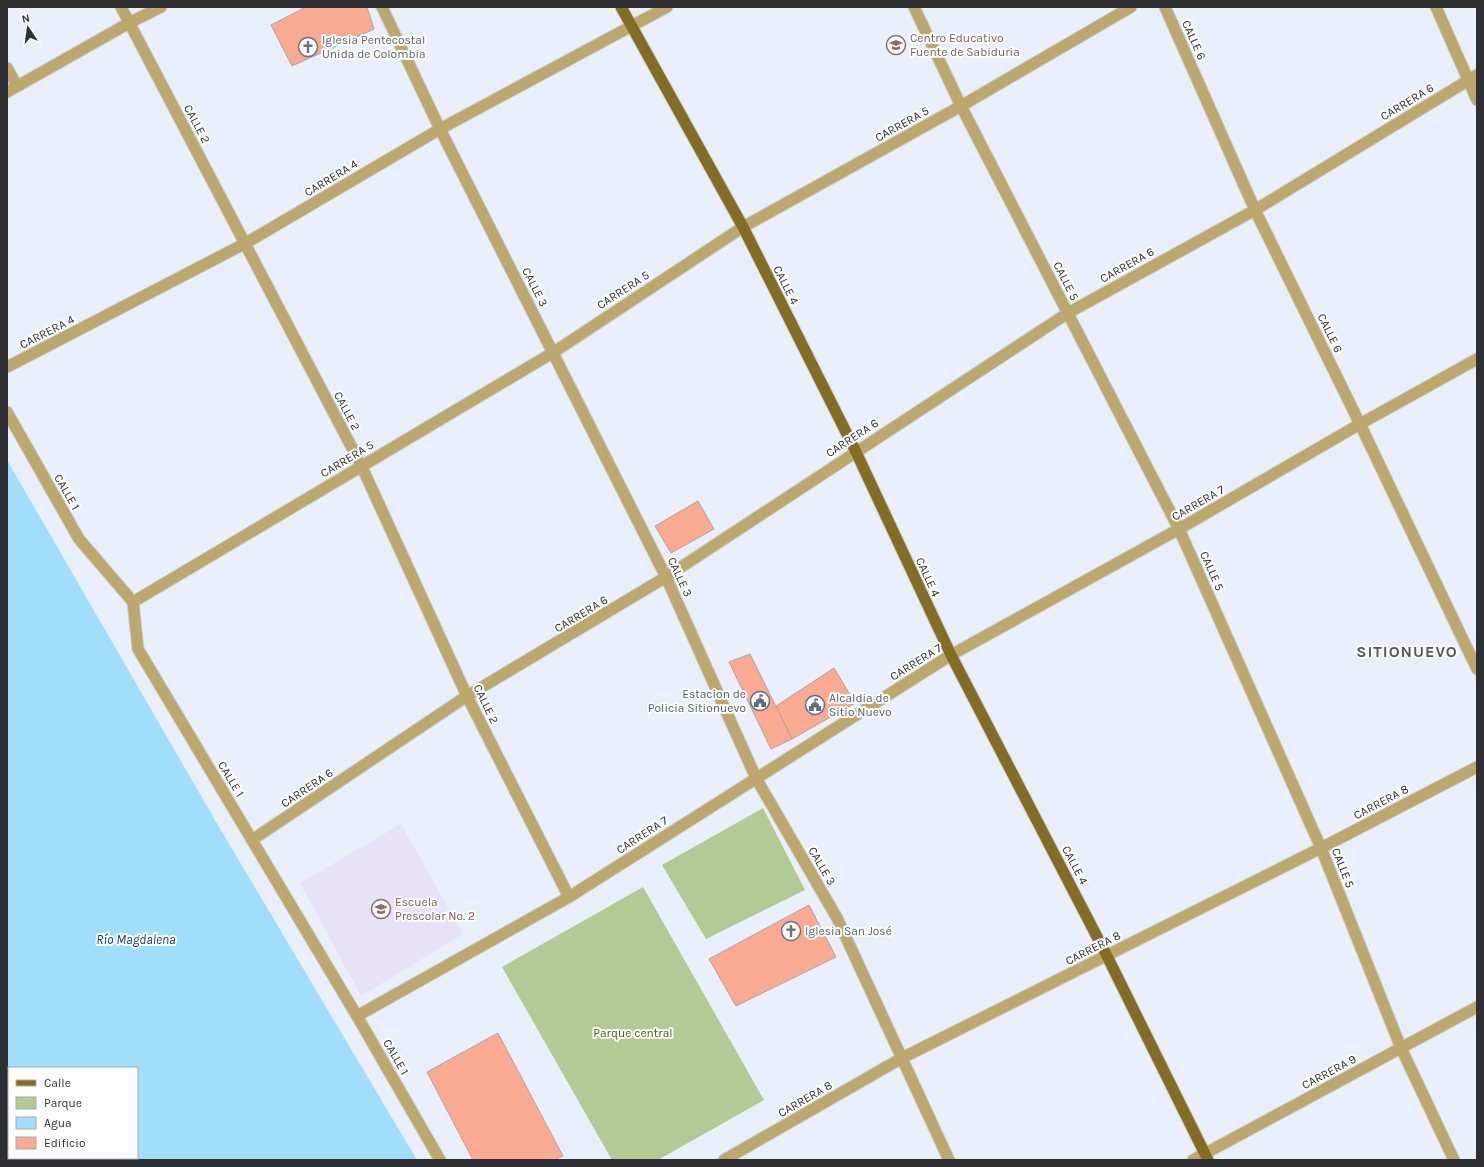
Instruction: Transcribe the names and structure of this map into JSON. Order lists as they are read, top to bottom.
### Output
{
  "streets": {
    "main road": ["CALLE 4"],
    "street": [
      "CALLE 6",
      "CARRERA 6",
      "CALLE 2",
      "CARRERA 5",
      "CARRERA 4",
      "CALLE 5",
      "CALLE 3",
      "CALLE 1",
      "CARRERA 7",
      "CARRERA 8",
      "CARRERA 9"
    ]
  },
  "crossings": [
    ["CALLE 6", "CARRERA 6"],
    ["CALLE 6", "CARRERA 7"],
    ["CARRERA 6", "CALLE 2"],
    ["CARRERA 6", "CALLE 5"],
    ["CARRERA 6", "CALLE 4"],
    ["CARRERA 6", "CALLE 3"],
    ["CARRERA 6", "CALLE 1"],
    ["CALLE 2", "CARRERA 5"],
    ["CALLE 2", "CARRERA 4"],
    ["CALLE 2", "CARRERA 7"],
    ["CARRERA 5", "CALLE 5"],
    ["CARRERA 5", "CALLE 4"],
    ["CARRERA 5", "CALLE 3"],
    ["CARRERA 5", "CALLE 1"],
    ["CARRERA 4", "CALLE 4"],
    ["CARRERA 4", "CALLE 3"],
    ["CALLE 5", "CARRERA 7"],
    ["CALLE 5", "CARRERA 8"],
    ["CALLE 5", "CARRERA 9"],
    ["CALLE 4", "CARRERA 7"],
    ["CALLE 4", "CARRERA 8"],
    ["CALLE 4", "CARRERA 9"],
    ["CALLE 3", "CARRERA 7"],
    ["CALLE 3", "CARRERA 8"],
    ["CALLE 1", "CARRERA 7"]
  ],
  "districts": ["SITIONUEVO"],
  "water": ["Río Magdalena"],
  "parks": ["Parque central"],
  "places": {
    "school or university": ["Centro Educativo Fuente de Sabiduria", "Escuela Prescolar No. 2"],
    "church": ["Iglesia Pentecostal Unida de Colombia", "Iglesia San José"],
    "public building": ["Estacion de Policia Sitionuevo", "Alcaldia de Sitio Nuevo"]
  },
  "legend": [
    "Calle",
    "Parque",
    "Agua",
    "Edificio"
  ],
  "north": "top"
}
